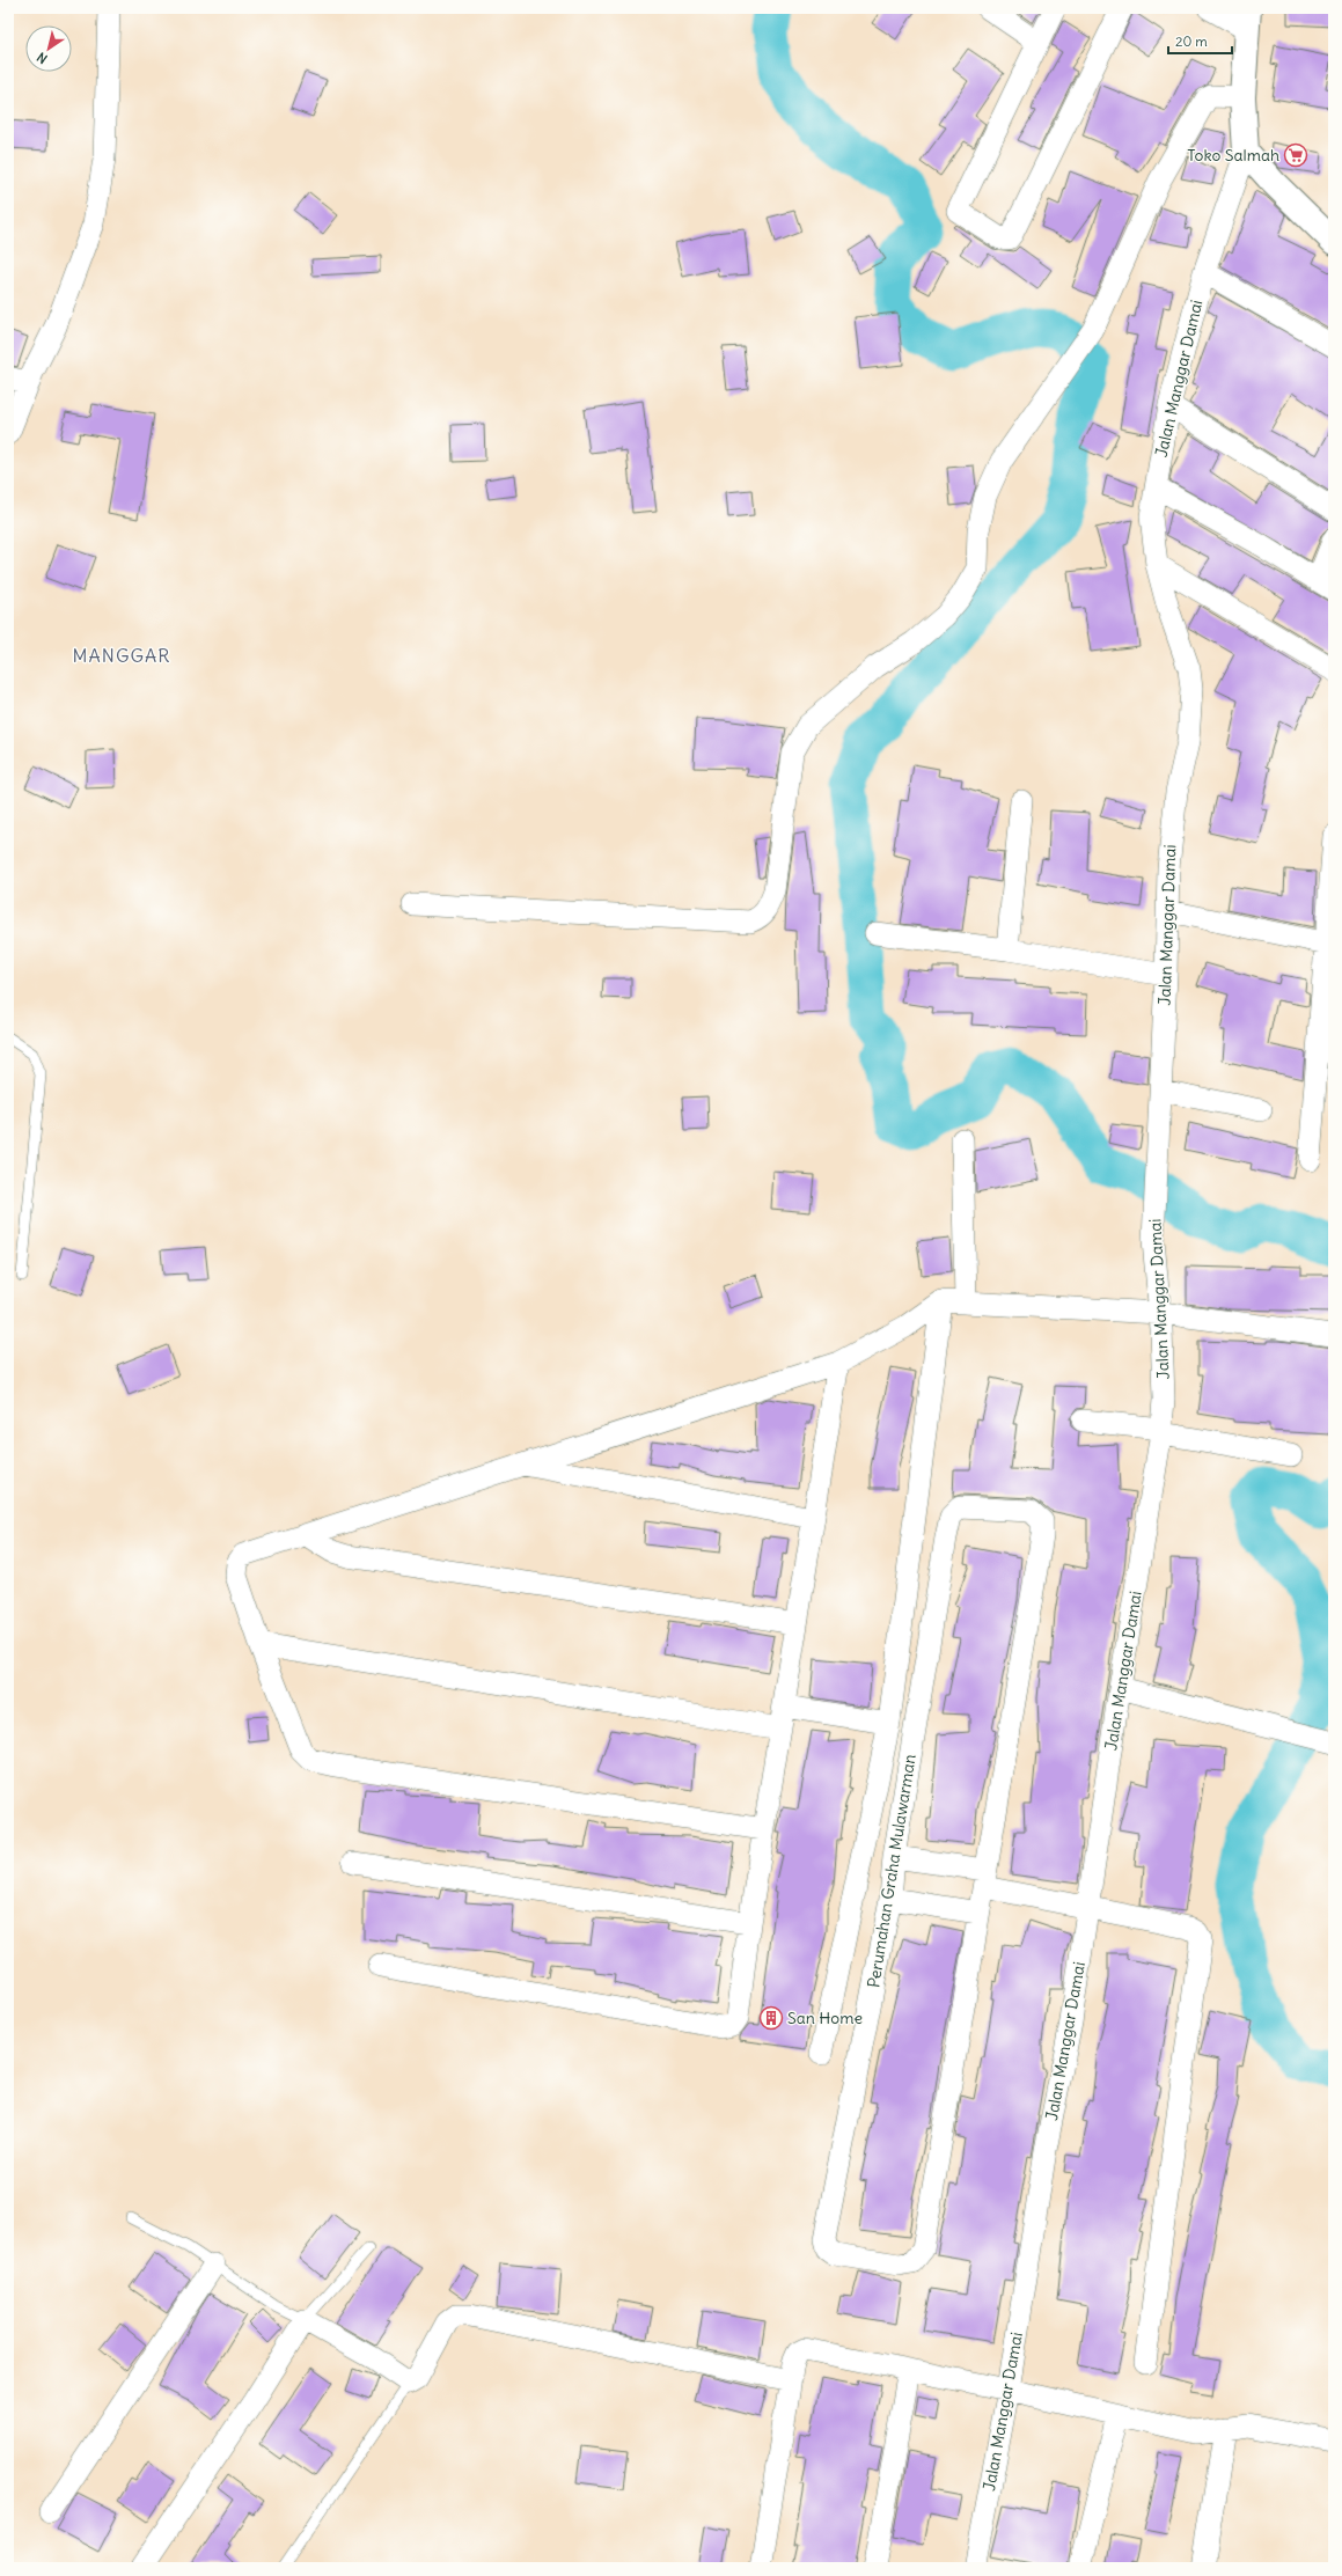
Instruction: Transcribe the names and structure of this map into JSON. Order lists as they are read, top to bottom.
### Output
{
  "streets": {
    "street": ["Jalan Manggar Damai", "Perumahan Graha Mulawarman"]
  },
  "districts": ["MANGGAR"],
  "places": {
    "supermarket": ["Toko Salmah"],
    "building": ["San Home"]
  },
  "scale_bar": "20 m",
  "north": "bottom left"
}
